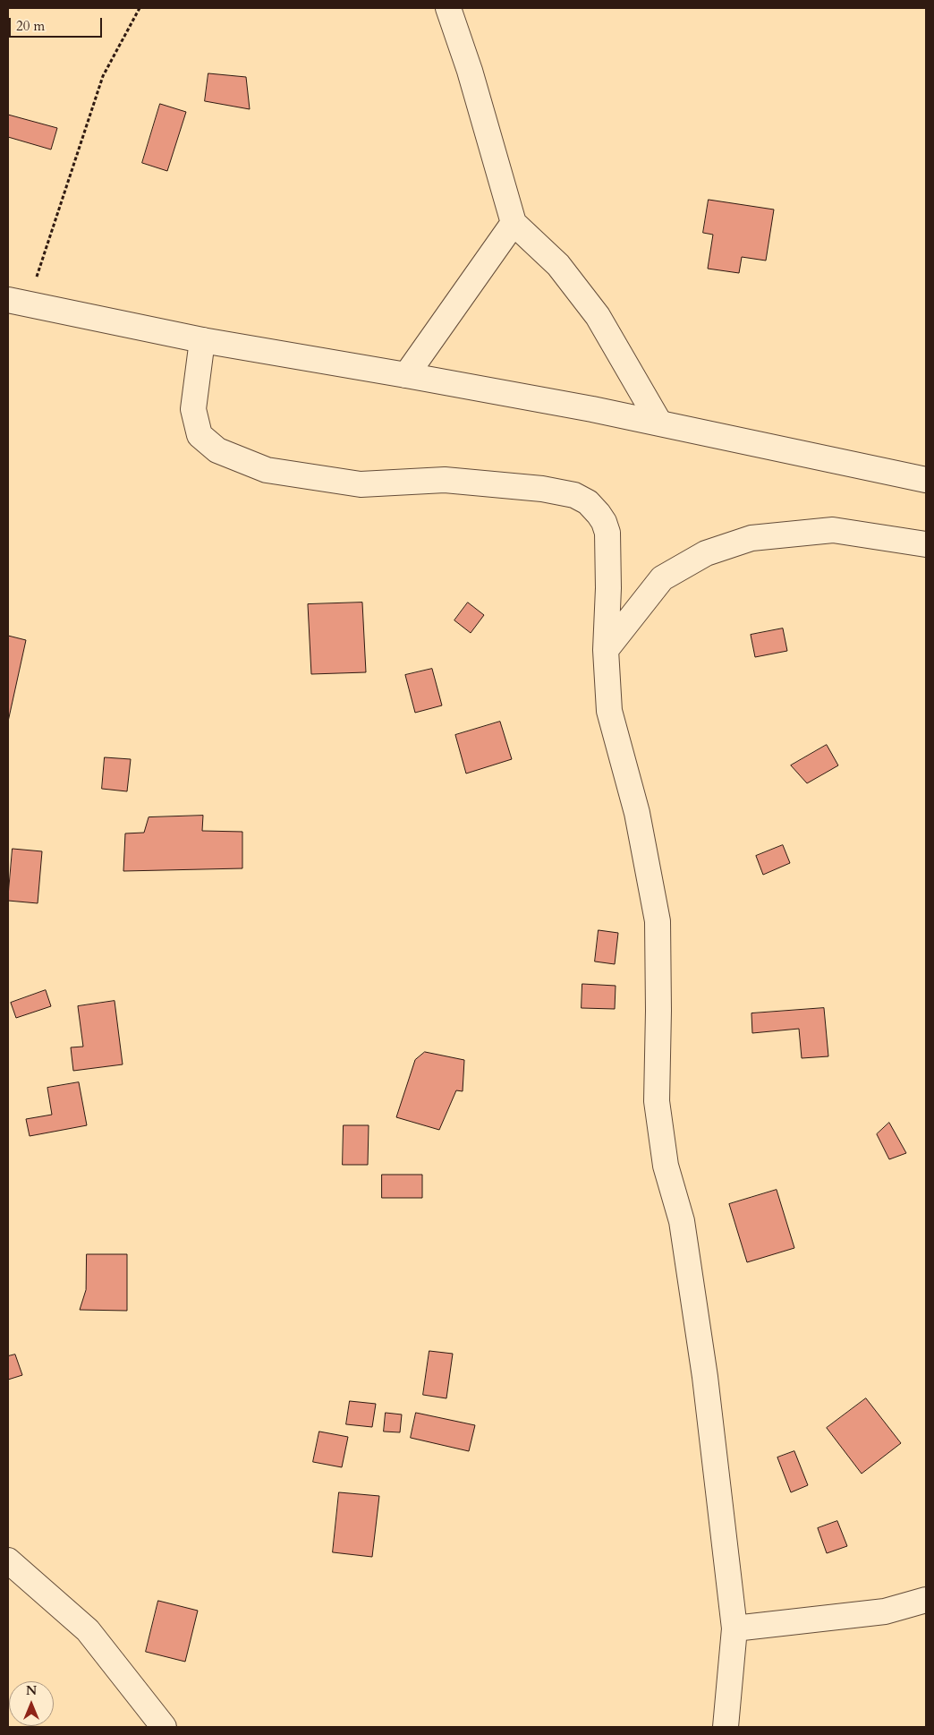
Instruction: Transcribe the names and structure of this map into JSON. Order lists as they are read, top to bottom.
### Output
{
  "scale_bar": "20 m",
  "north": "top"
}
